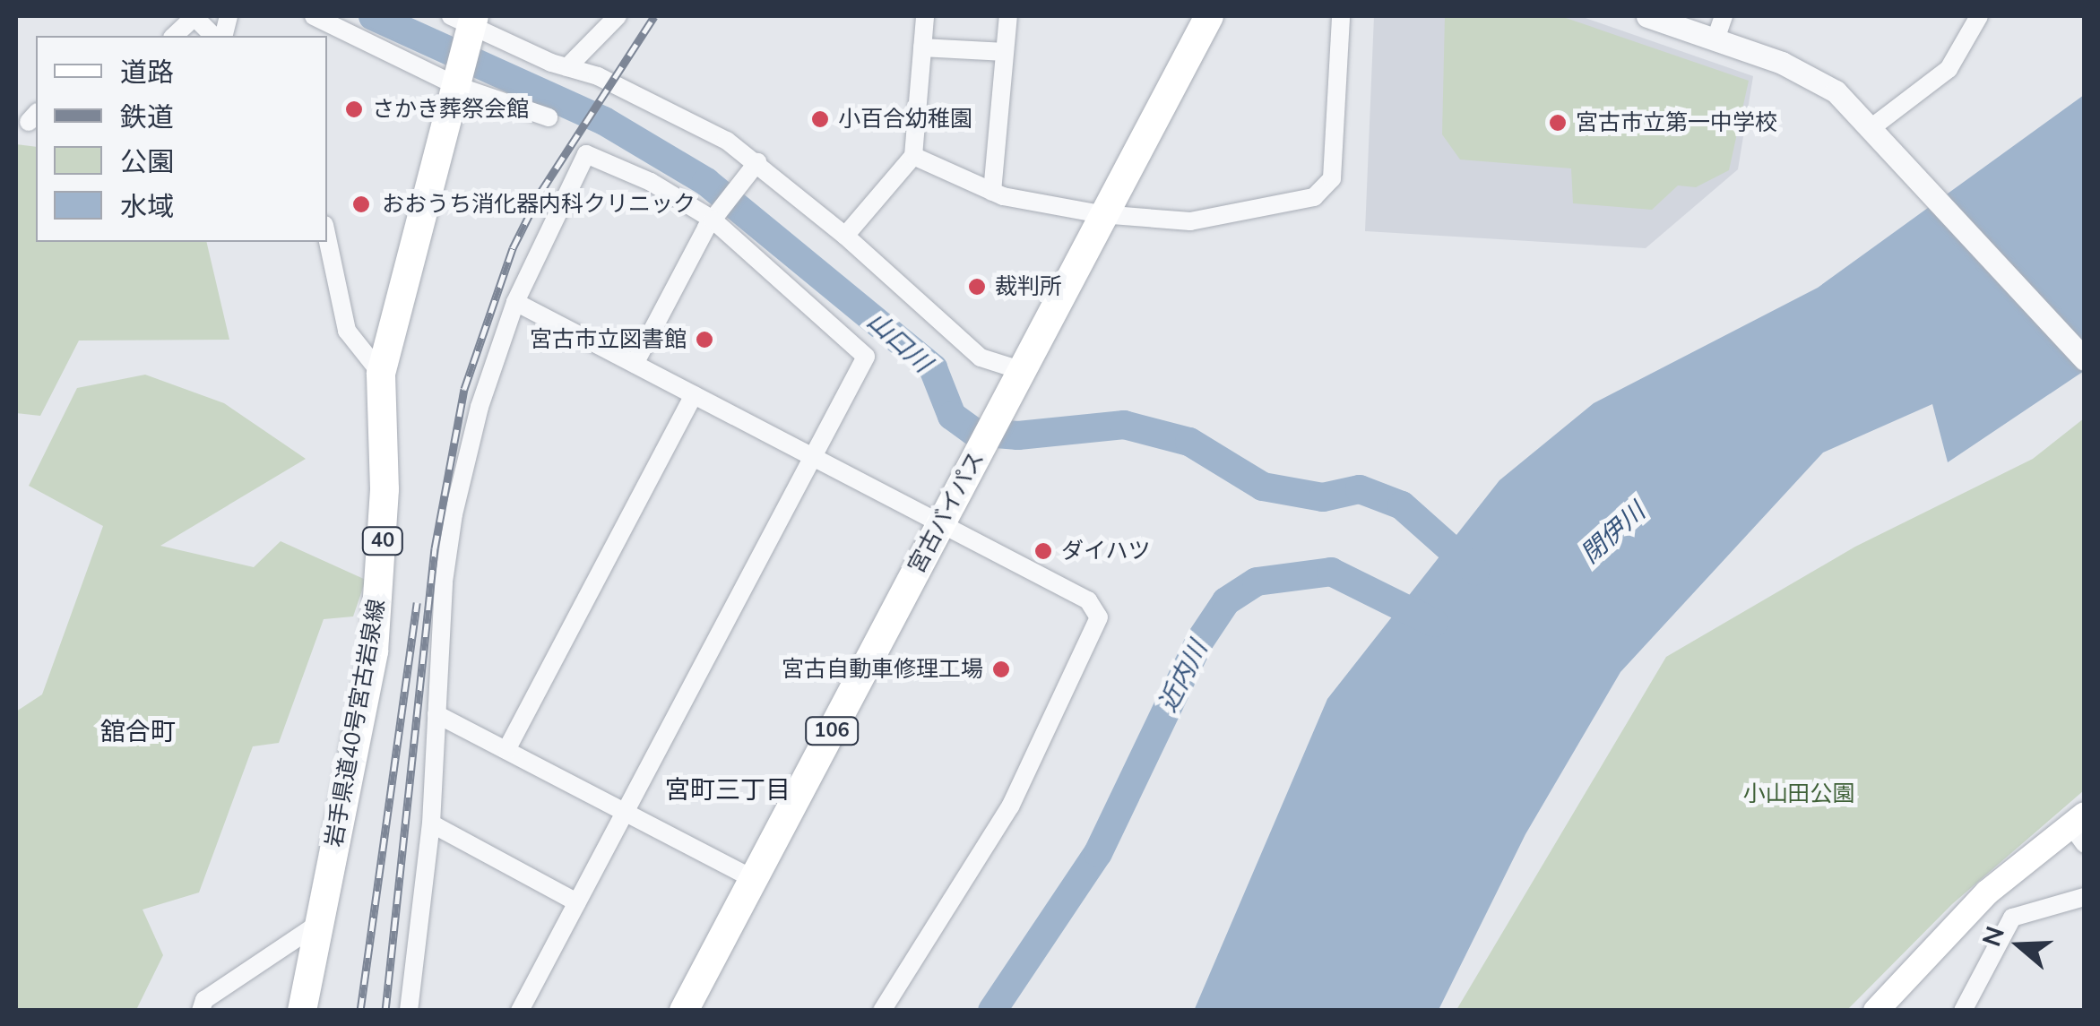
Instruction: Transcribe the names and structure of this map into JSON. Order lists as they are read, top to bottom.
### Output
{
  "streets": {
    "main road": [
      "宮古バイパス",
      "40",
      "岩手県道40号宮古岩泉線",
      "106"
    ]
  },
  "districts": ["舘合町", "宮町三丁目"],
  "water": ["山口川", "閉伊川", "近内川"],
  "parks": ["小山田公園"],
  "places": [
    "さかき葬祭会館",
    "小百合幼稚園",
    "宮古市立第一中学校",
    "おおうち消化器内科クリニック",
    "裁判所",
    "宮古市立図書館",
    "ダイハツ",
    "宮古自動車修理工場"
  ],
  "legend": [
    "道路",
    "鉄道",
    "公園",
    "水域"
  ],
  "north": "left"
}
